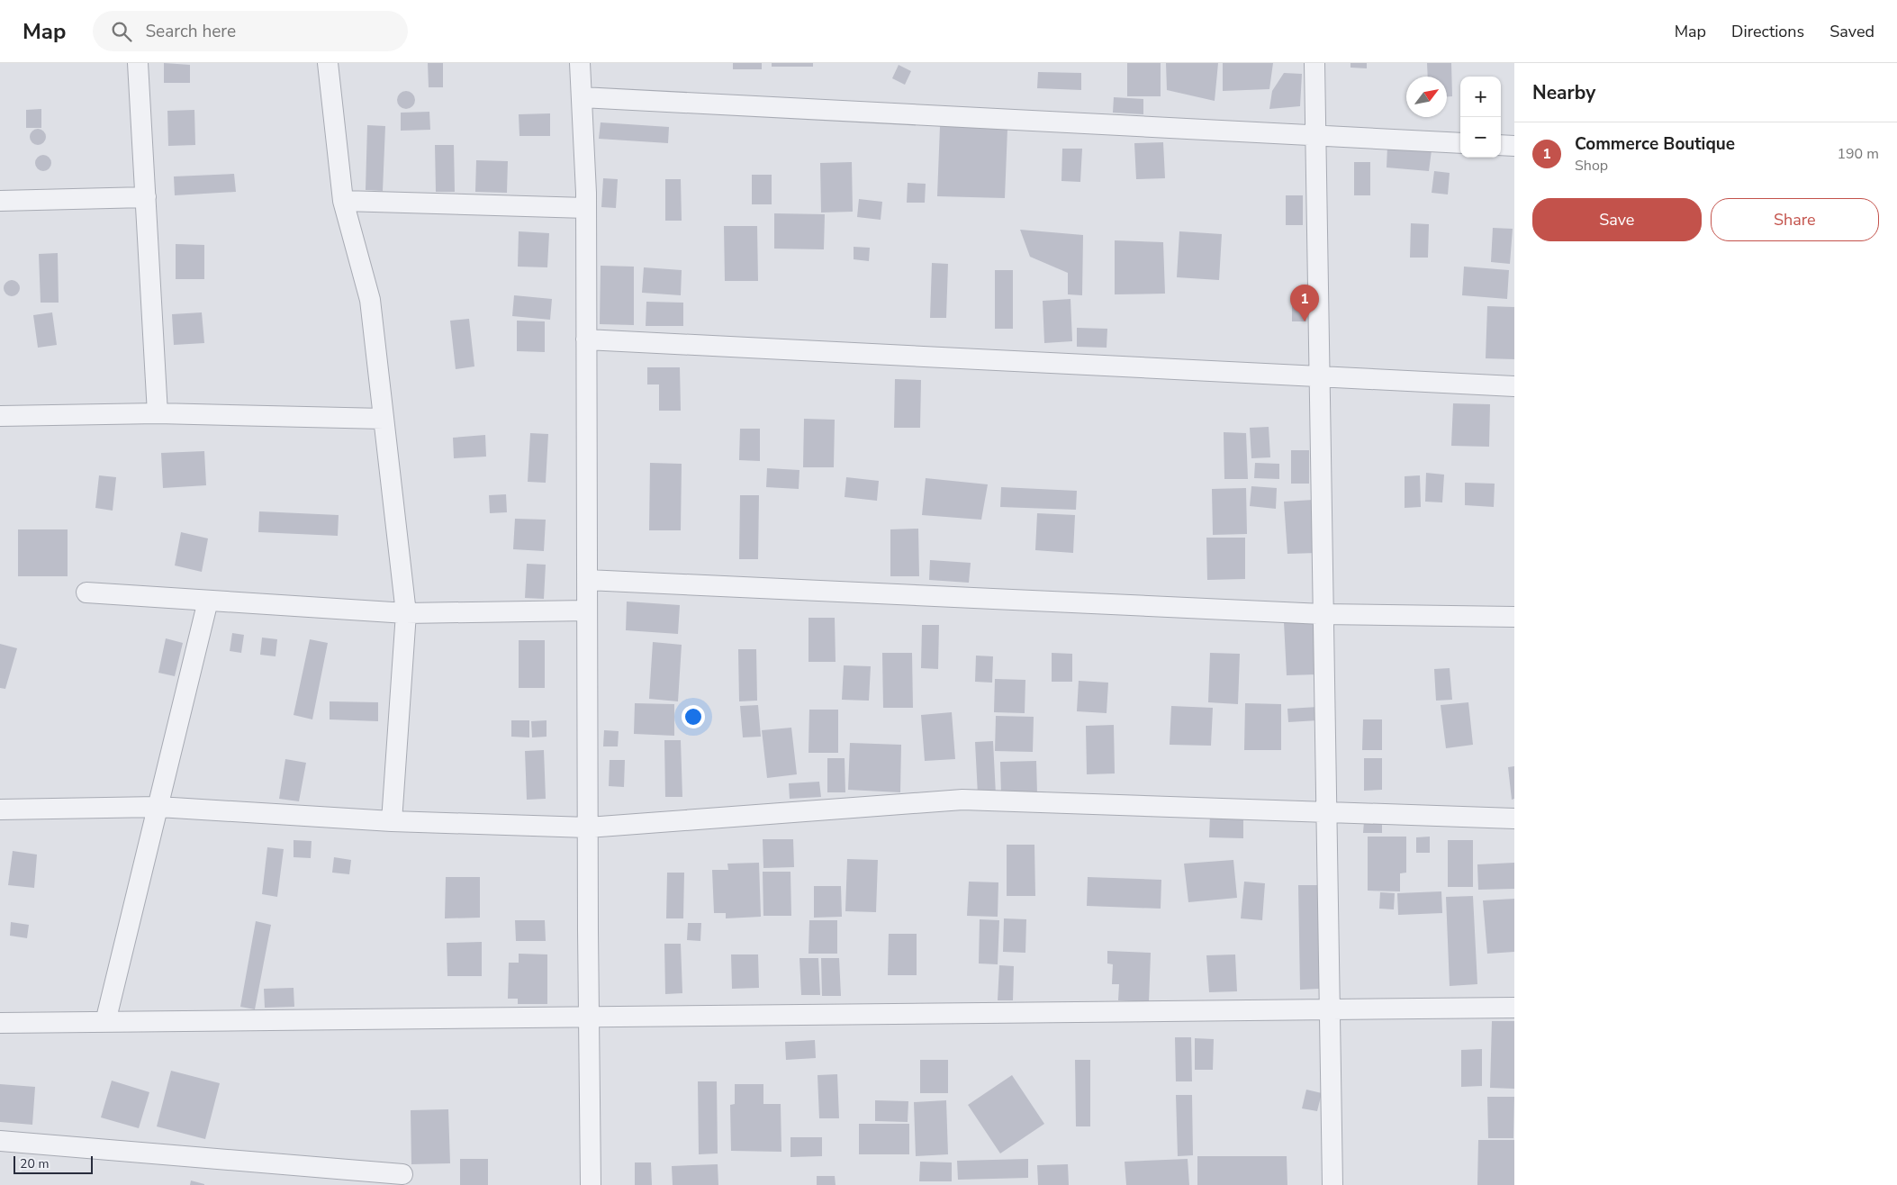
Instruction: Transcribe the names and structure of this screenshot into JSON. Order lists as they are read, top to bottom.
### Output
{
  "scale_bar": "20 m",
  "north": "top right",
  "page": {
    "header": "Map",
    "search": "Search here",
    "nav": ["Map", "Directions", "Saved"],
    "heading": "Nearby",
    "map_buttons": ["+", "−"],
    "list": [
      {
        "mark": "1",
        "name": "Commerce Boutique",
        "note": "Shop",
        "value": "190 m"
      }
    ],
    "buttons": ["Save", "Share"],
    "pins": "1",
    "scale": "20 m"
  }
}
